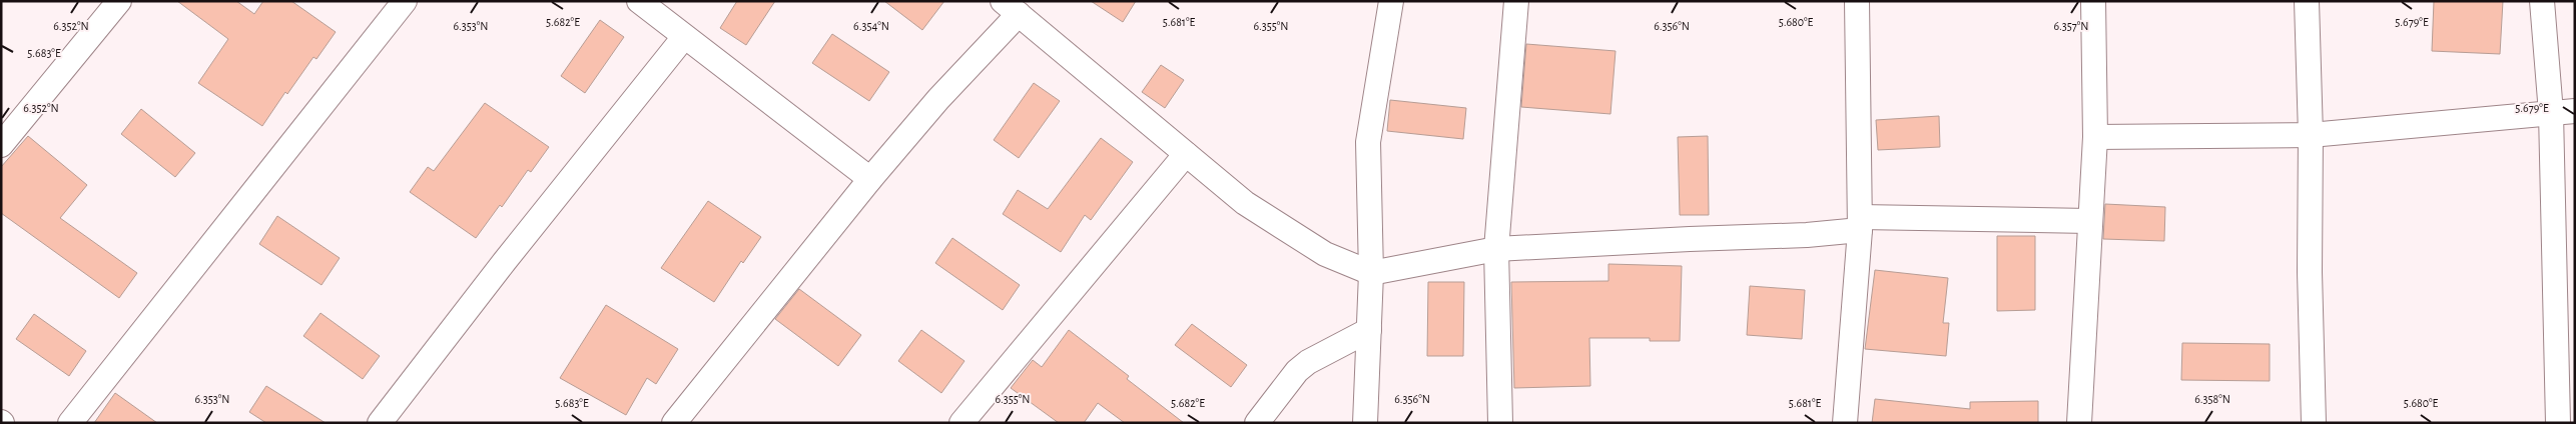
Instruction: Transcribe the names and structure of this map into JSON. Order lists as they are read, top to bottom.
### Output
{
  "coordinates": [
    "5.680°E",
    "5.679°E",
    "5.682°E",
    "5.681°E",
    "6.352°N",
    "6.353°N",
    "6.354°N",
    "6.355°N",
    "6.356°N",
    "6.357°N",
    "5.683°E",
    "6.358°N"
  ]
}
